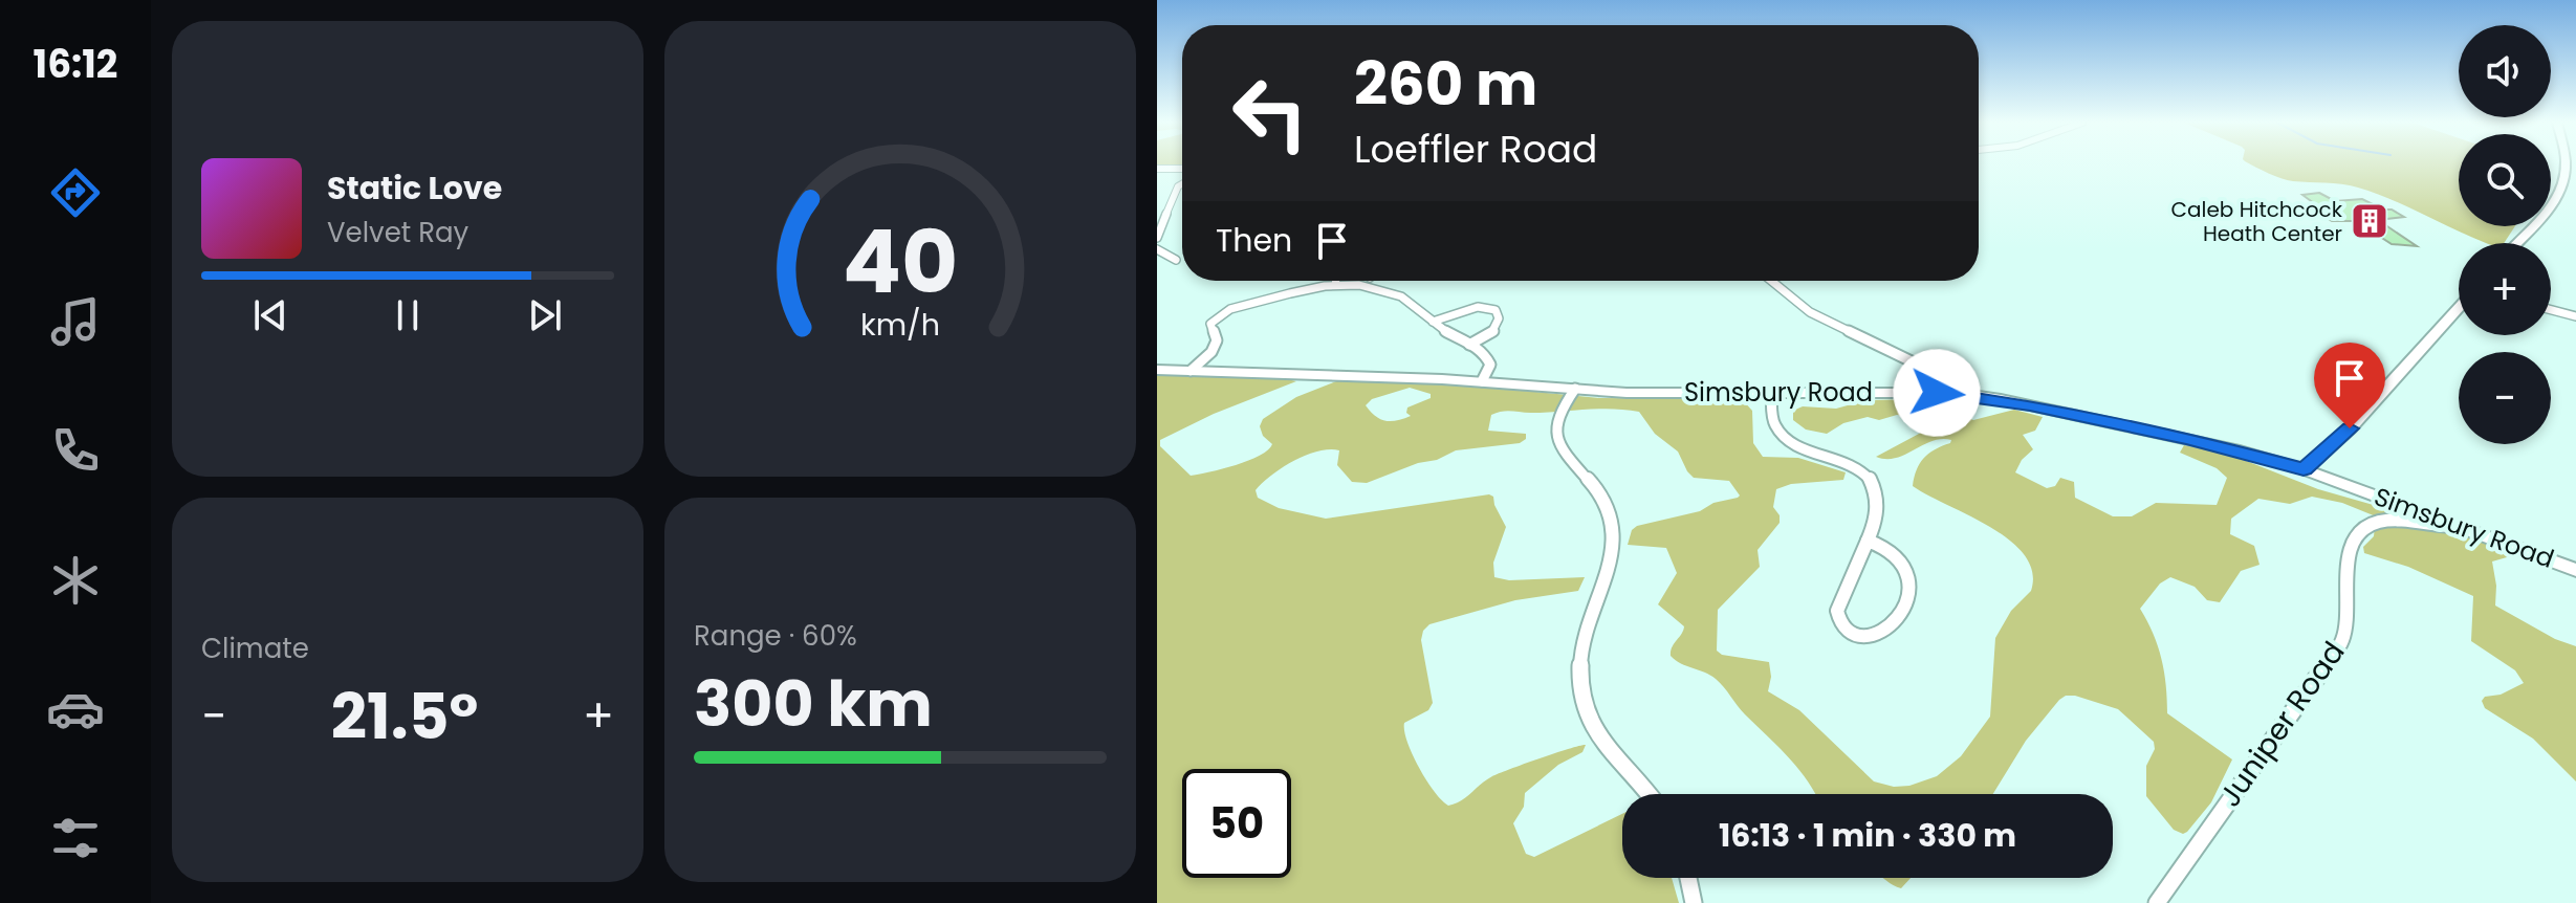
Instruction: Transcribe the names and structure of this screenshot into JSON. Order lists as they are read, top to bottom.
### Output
{
  "streets": {
    "main road": ["Simsbury Road"],
    "street": ["Juniper Road"]
  },
  "crossings": [
    ["Simsbury Road", "Juniper Road"]
  ],
  "places": {
    "building": ["Caleb Hitchcock Heath Center"]
  },
  "page": {
    "tabs": "16:12",
    "map_buttons": ["+", "−"],
    "turn": ["260 m", "Loeffler Road"],
    "song": ["Static Love", "Velvet Ray"],
    "then": "Then",
    "tile": [
      "Climate",
      ["Range · 60%", "300 km"]
    ],
    "heat": ["−", "21.5°", "+"],
    "limit": "50",
    "trip": "16:13 · 1 min · 330 m",
    "gauge": ["40", "km/h"]
  }
}
